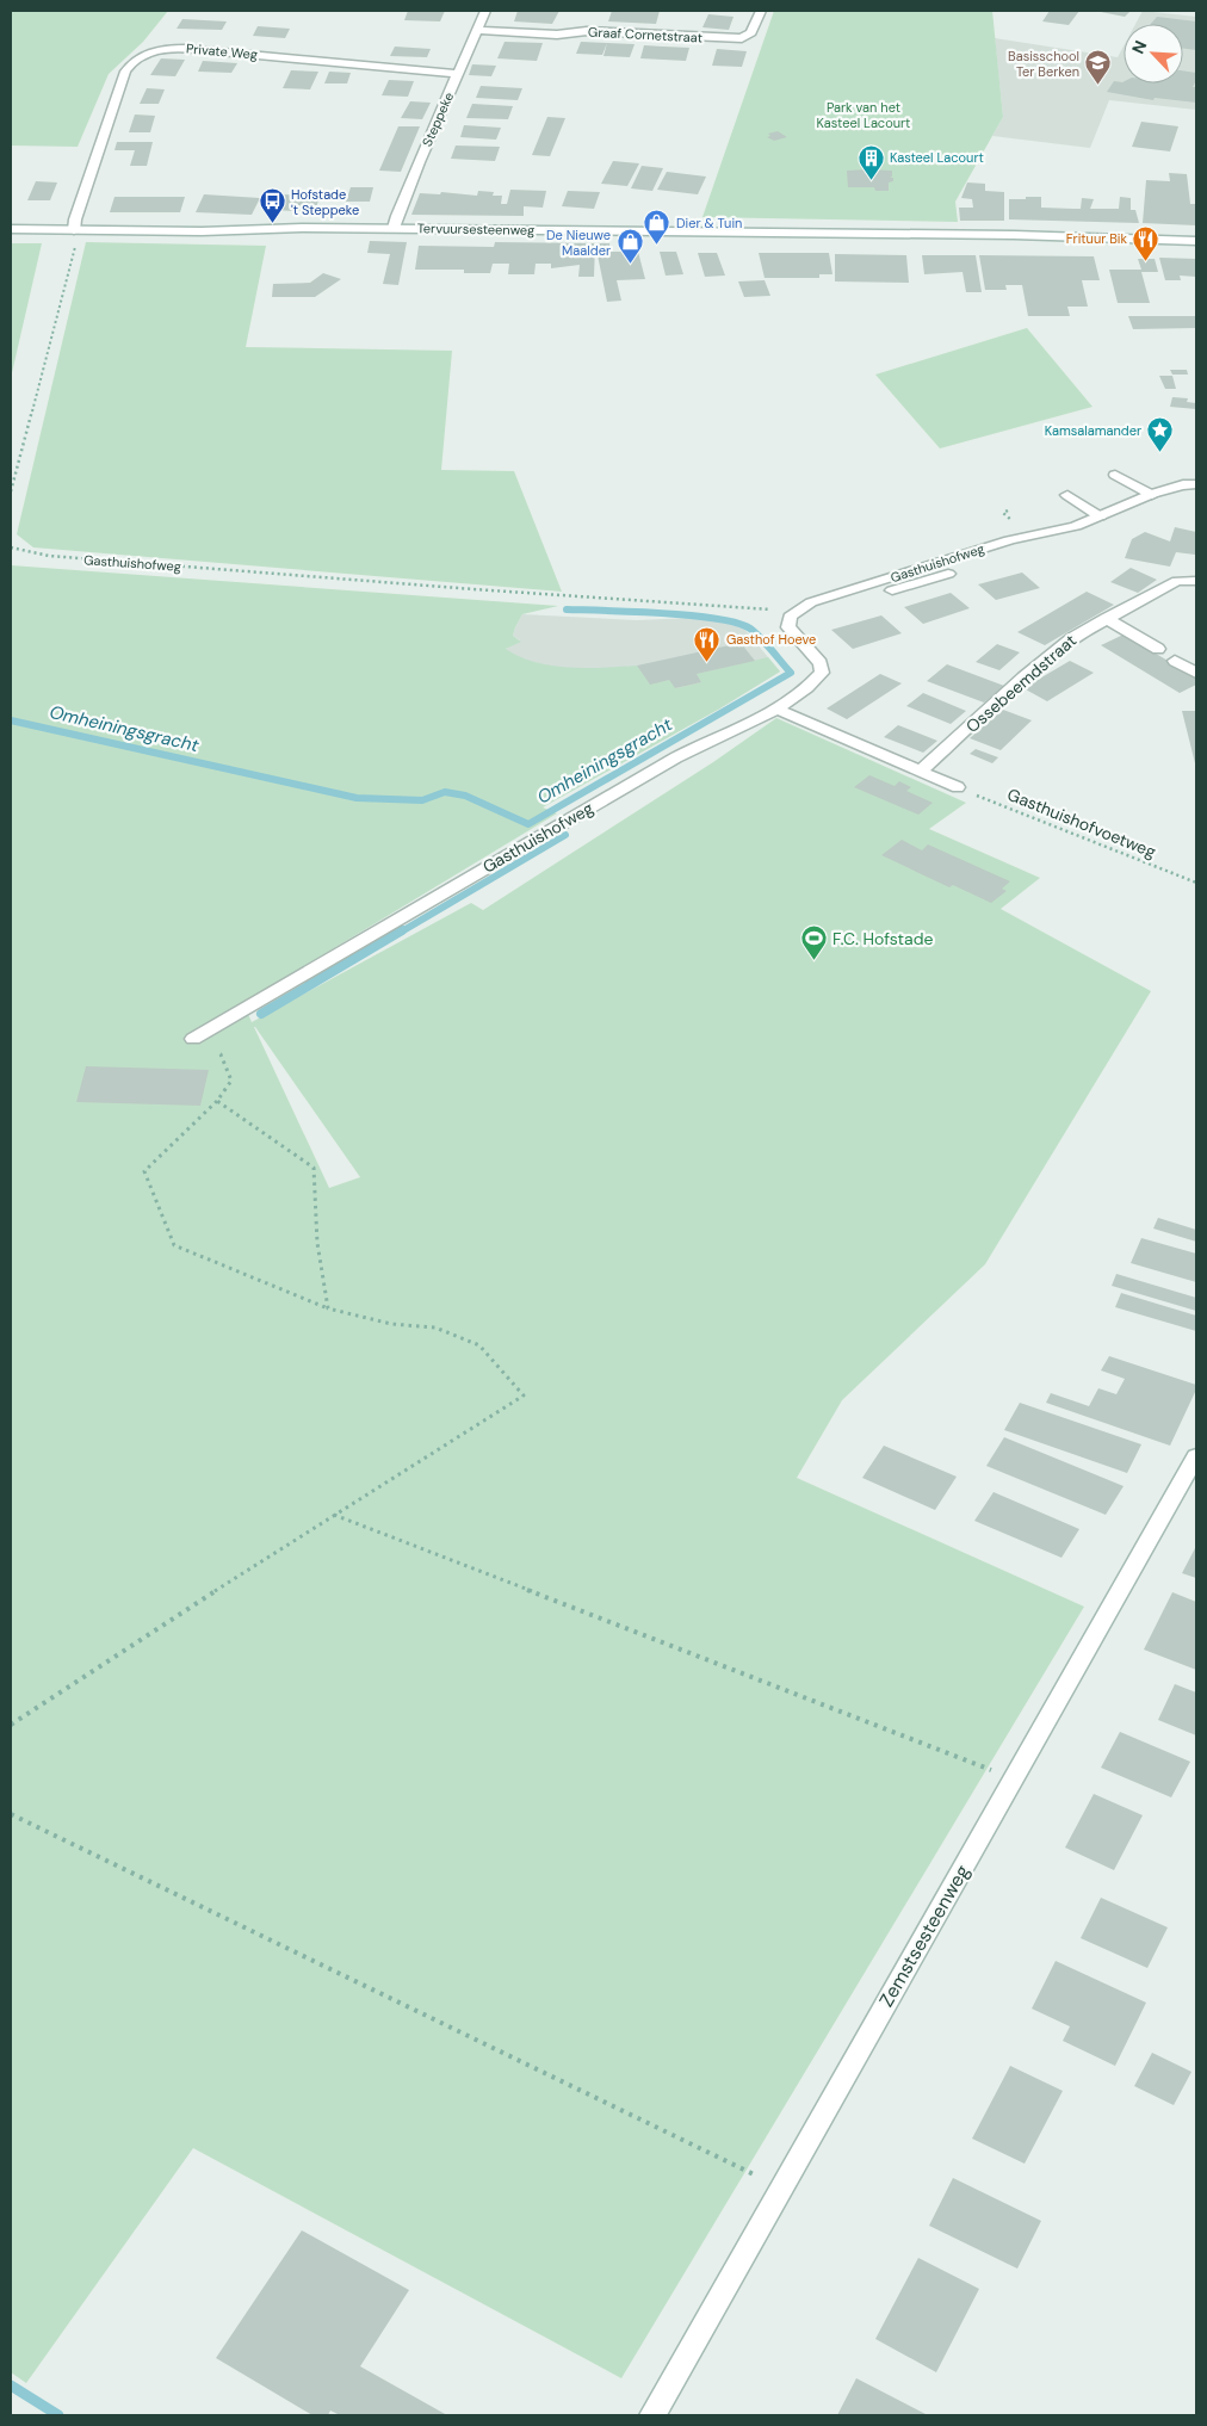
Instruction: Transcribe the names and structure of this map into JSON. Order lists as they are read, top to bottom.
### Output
{
  "streets": {
    "street": [
      "Graaf Cornetstraat",
      "Private Weg",
      "Steppeke",
      "Tervuursesteenweg",
      "Gasthuishofweg",
      "Ossebeemdstraat",
      "Zemstsesteenweg"
    ],
    "path": ["Gasthuishofvoetweg"]
  },
  "crossings": [
    ["Graaf Cornetstraat", "Steppeke"],
    ["Private Weg", "Steppeke"],
    ["Private Weg", "Tervuursesteenweg"],
    ["Steppeke", "Tervuursesteenweg"]
  ],
  "water": ["Omheiningsgracht"],
  "parks": ["Park van het Kasteel Lacourt"],
  "places": {
    "school or university": ["Basisschool Ter Berken"],
    "building": ["Kasteel Lacourt"],
    "bus stop": ["Hofstade 't Steppeke"],
    "shop": ["Dier & Tuin", "De Nieuwe Maalder"],
    "restaurant": ["Frituur Bik", "Gasthof Hoeve"],
    "place": ["Kamsalamander"],
    "sports": ["F.C. Hofstade"]
  },
  "north": "top left"
}
